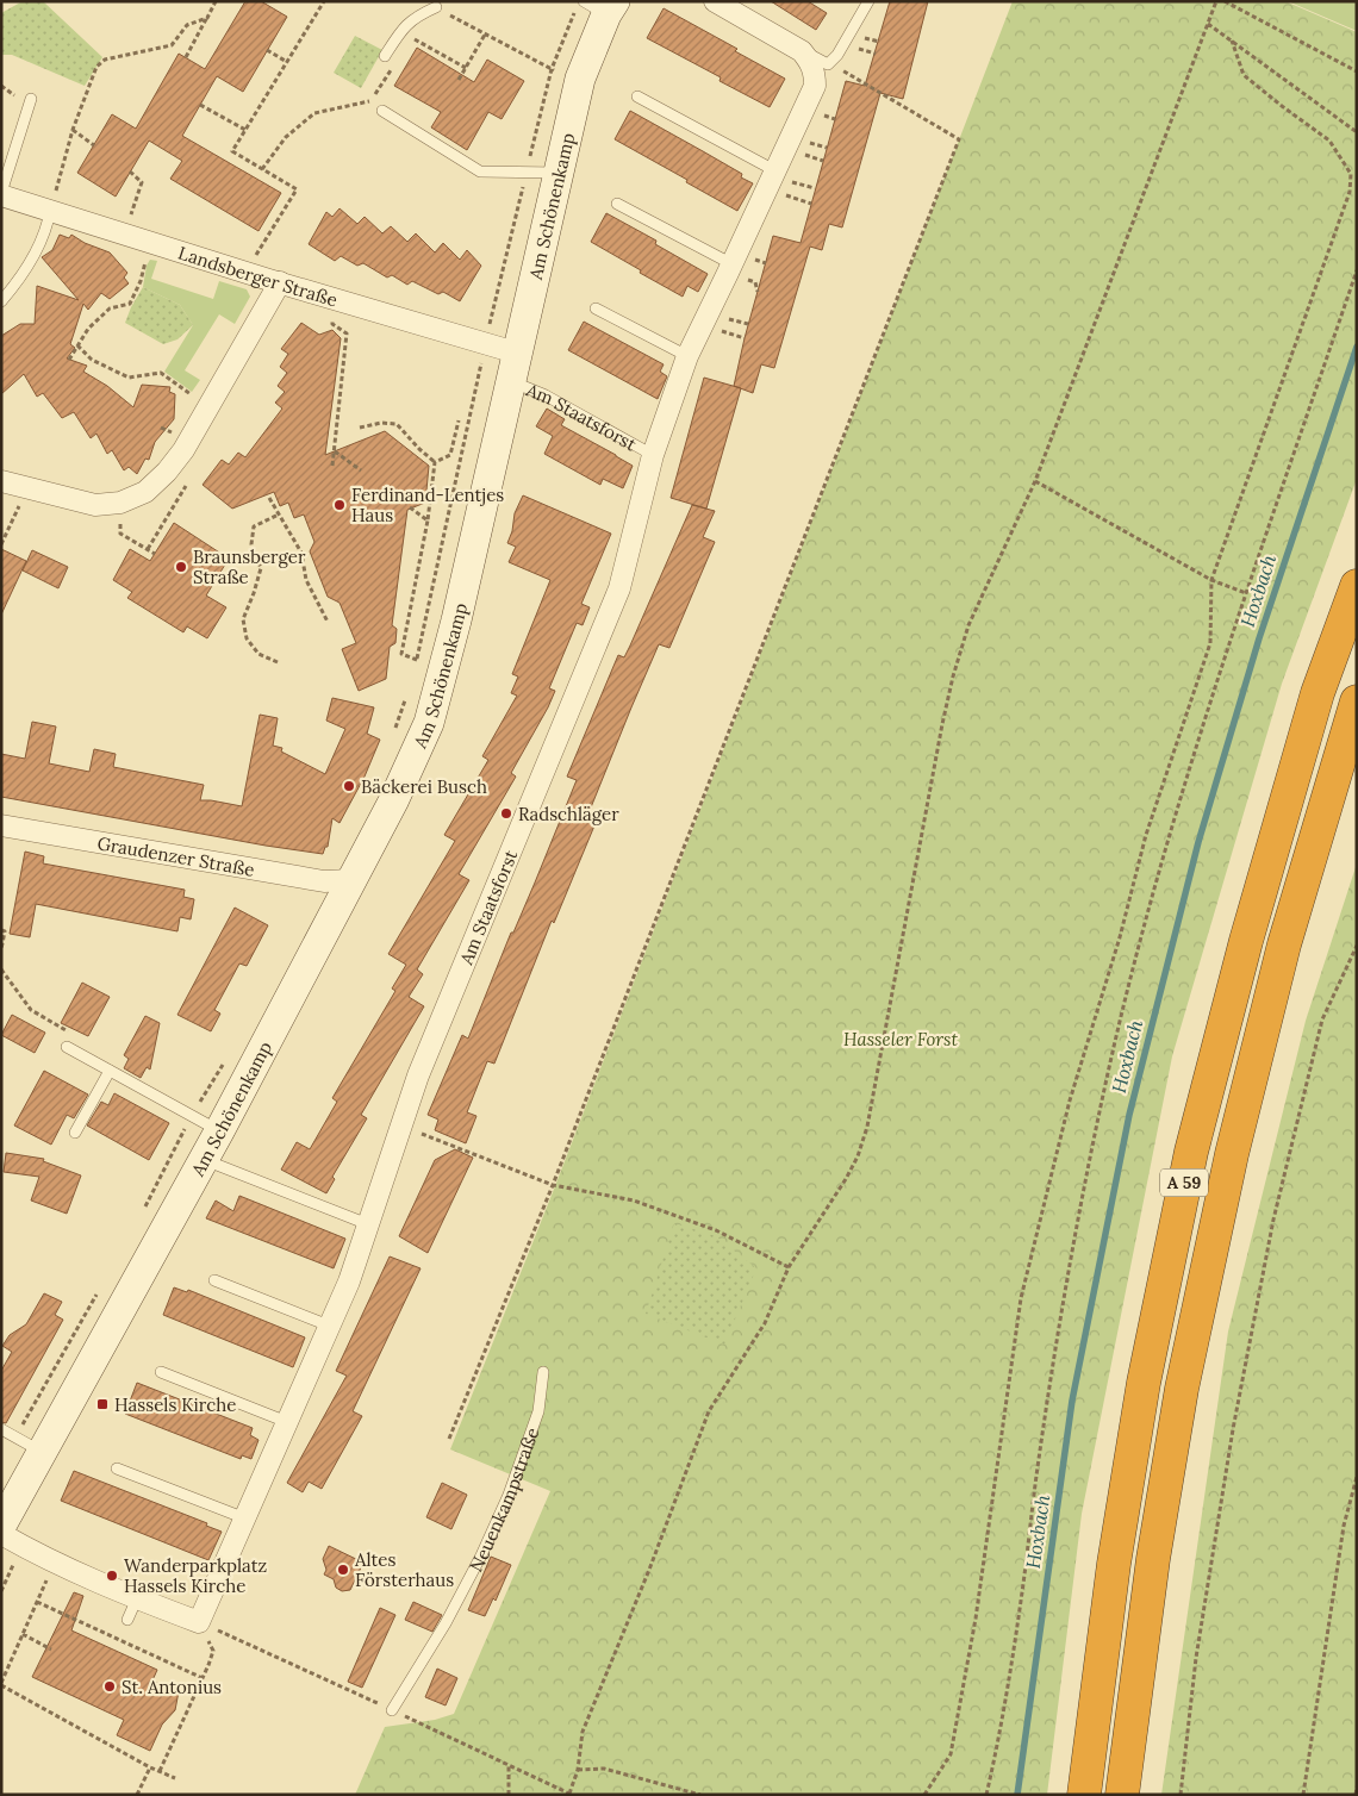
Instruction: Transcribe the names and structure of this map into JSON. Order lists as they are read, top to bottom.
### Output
{
  "streets": {
    "highway": ["A 59"],
    "main road": ["Am Schönenkamp"],
    "street": ["Landsberger Straße", "Am Staatsforst", "Graudenzer Straße"],
    "lane": ["Neuenkampstraße"]
  },
  "crossings": [
    ["Am Schönenkamp", "Landsberger Straße"],
    ["Am Schönenkamp", "Am Staatsforst"],
    ["Am Schönenkamp", "Graudenzer Straße"]
  ],
  "water": ["Hoxbach"],
  "parks": ["Hasseler Forst"],
  "places": {
    "other": [
      "Ferdinand-Lentjes Haus",
      "Braunsberger Straße",
      "Bäckerei Busch",
      "Radschläger",
      "Altes Försterhaus",
      "Wanderparkplatz Hassels Kirche",
      "St. Antonius"
    ],
    "transit": ["Hassels Kirche"]
  }
}
